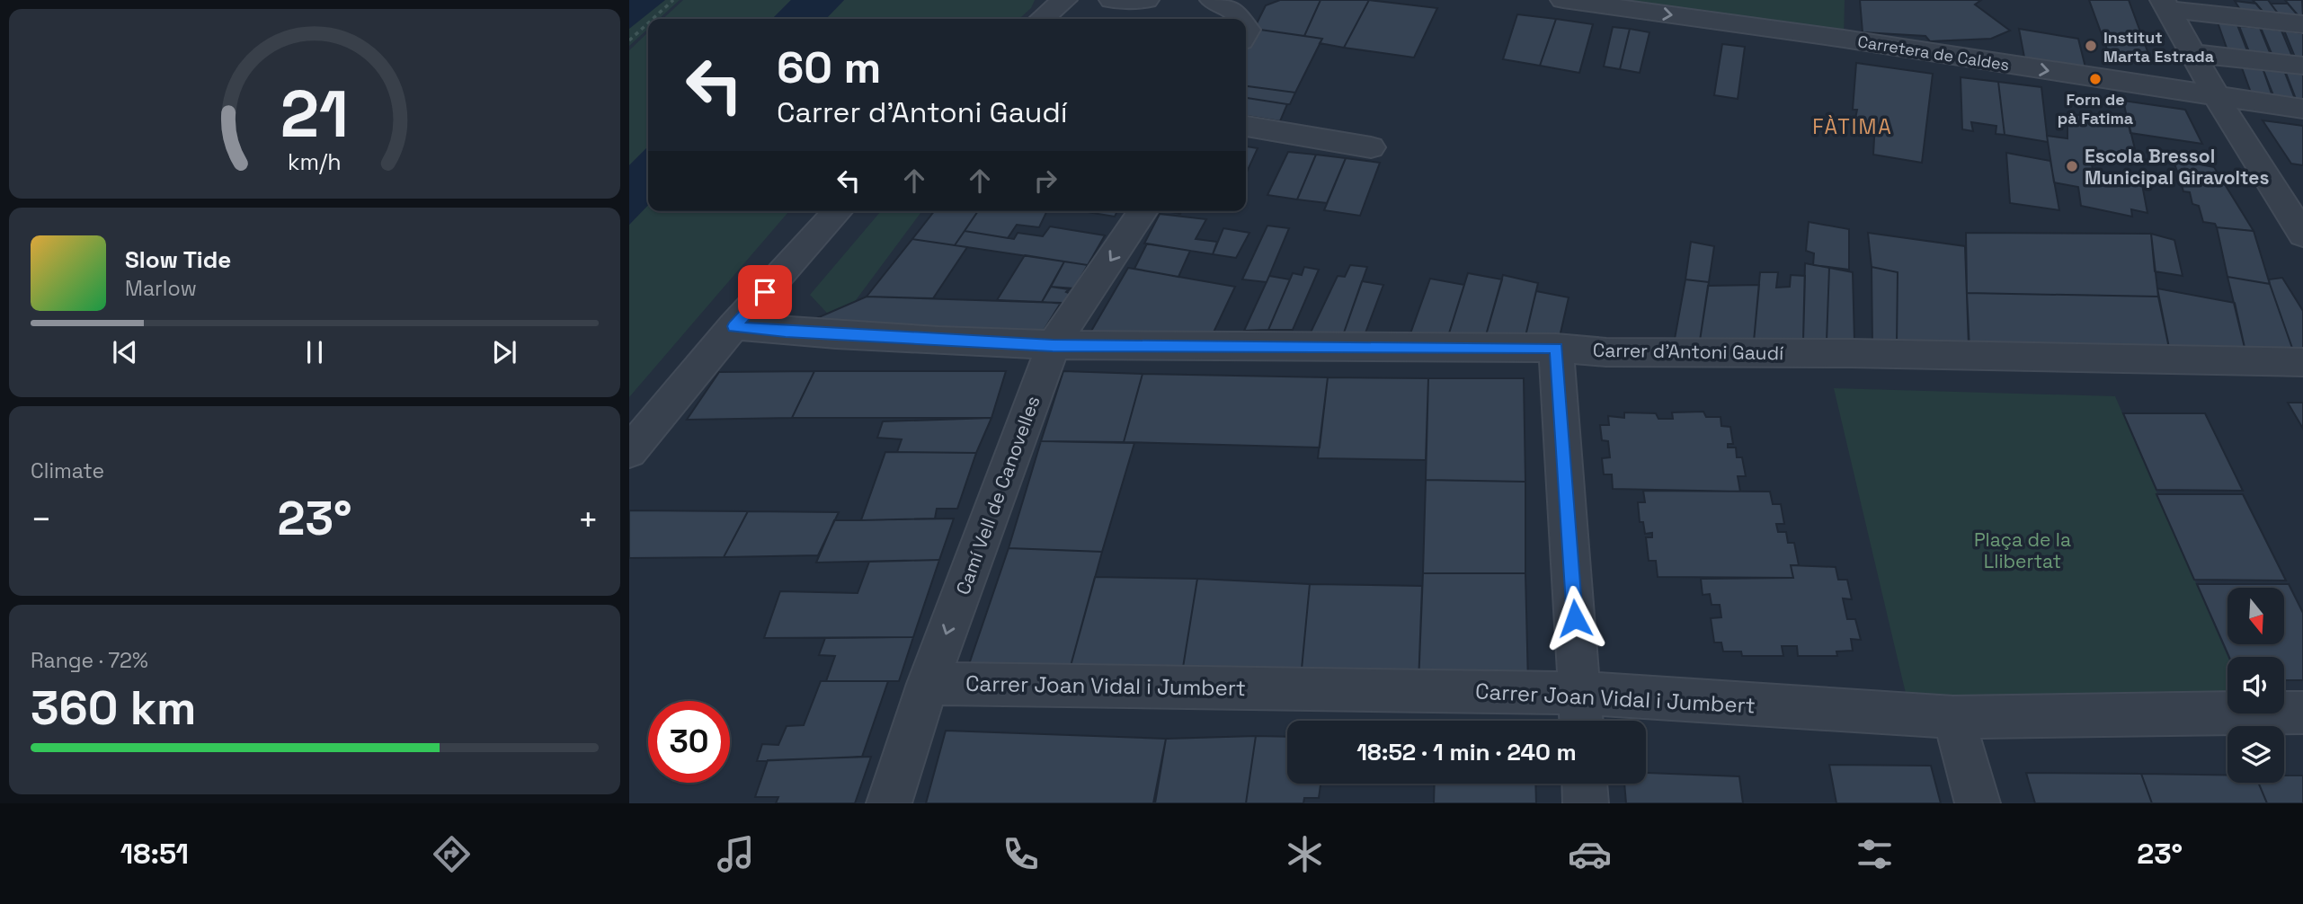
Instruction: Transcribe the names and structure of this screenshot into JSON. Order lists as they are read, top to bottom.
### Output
{
  "streets": {
    "street": [
      "Carretera de Caldes",
      "Carrer d'Antoni Gaudí",
      "Camí Vell de Canovelles",
      "Carrer Joan Vidal i Jumbert"
    ]
  },
  "crossings": [
    ["Carrer d'Antoni Gaudí", "Camí Vell de Canovelles"],
    ["Camí Vell de Canovelles", "Carrer Joan Vidal i Jumbert"]
  ],
  "one_way": ["Carretera de Caldes", "Camí Vell de Canovelles"],
  "districts": ["FÀTIMA"],
  "parks": ["Plaça de la Llibertat"],
  "places": ["Institut Marta Estrada", "Forn de pà Fatima", "Escola Bressol Municipal Giravoltes"],
  "north": "bottom",
  "page": {
    "turn": ["60 m", "Carrer d'Antoni Gaudí"],
    "song": ["Slow Tide", "Marlow"],
    "tile": [
      "Climate",
      ["Range · 72%", "360 km"]
    ],
    "heat": ["−", "23°", "+"],
    "limit": "30",
    "trip": "18:52 · 1 min · 240 m",
    "tabs": ["18:51", "23°"],
    "gauge": ["21", "km/h"]
  }
}
